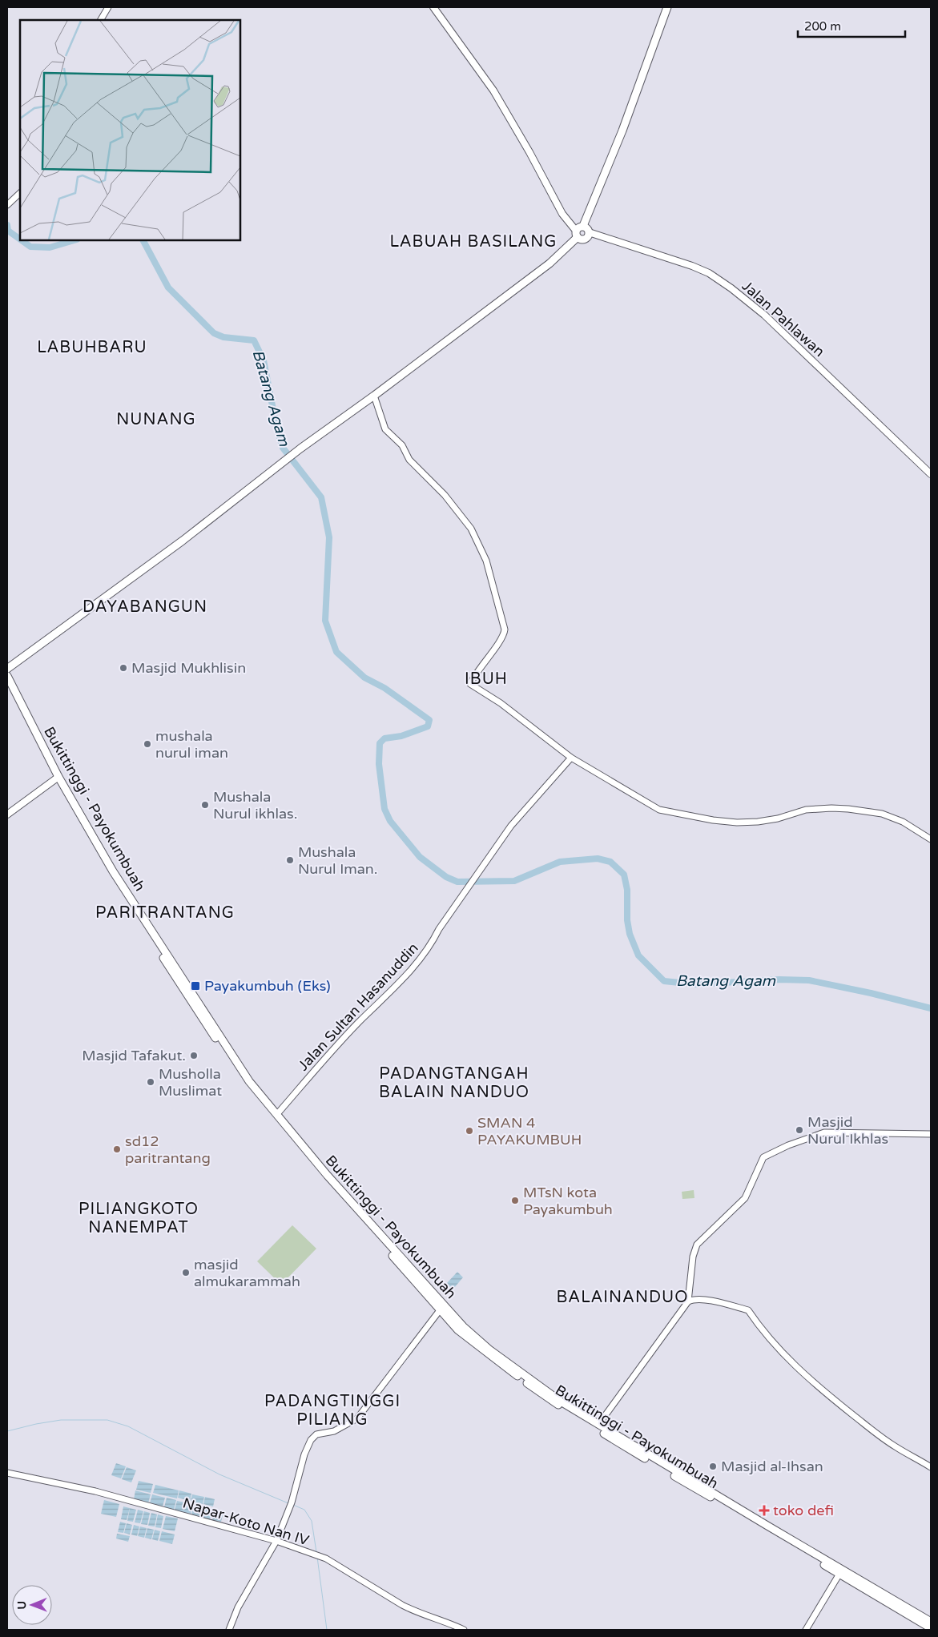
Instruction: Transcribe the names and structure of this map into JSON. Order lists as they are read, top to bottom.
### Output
{
  "streets": {
    "main road": ["Jalan Pahlawan", "Bukittinggi - Payokumbuah"],
    "street": ["Jalan Sultan Hasanuddin", "Napar-Koto Nan IV"]
  },
  "crossings": [
    ["Bukittinggi - Payokumbuah", "Jalan Sultan Hasanuddin"]
  ],
  "districts": [
    "LABUAH BASILANG",
    "LABUHBARU",
    "NUNANG",
    "DAYABANGUN",
    "IBUH",
    "PARITRANTANG",
    "PADANGTANGAH BALAIN NANDUO",
    "PILIANGKOTO NANEMPAT",
    "BALAINANDUO",
    "PADANGTINGGI PILIANG"
  ],
  "water": ["Batang Agam"],
  "places": {
    "other": [
      "Masjid Mukhlisin",
      "mushala nurul iman",
      "Mushala Nurul ikhlas.",
      "Mushala Nurul Iman.",
      "Masjid Tafakut.",
      "Musholla Muslimat",
      "Masjid Nurul Ikhlas",
      "SMAN 4 PAYAKUMBUH",
      "sd12 paritrantang",
      "MTsN kota Payakumbuh",
      "masjid almukarammah",
      "Masjid al-Ihsan"
    ],
    "transit": ["Payakumbuh (Eks)"],
    "health": ["toko defi"]
  },
  "scale_bar": "200 m",
  "north": "left"
}
